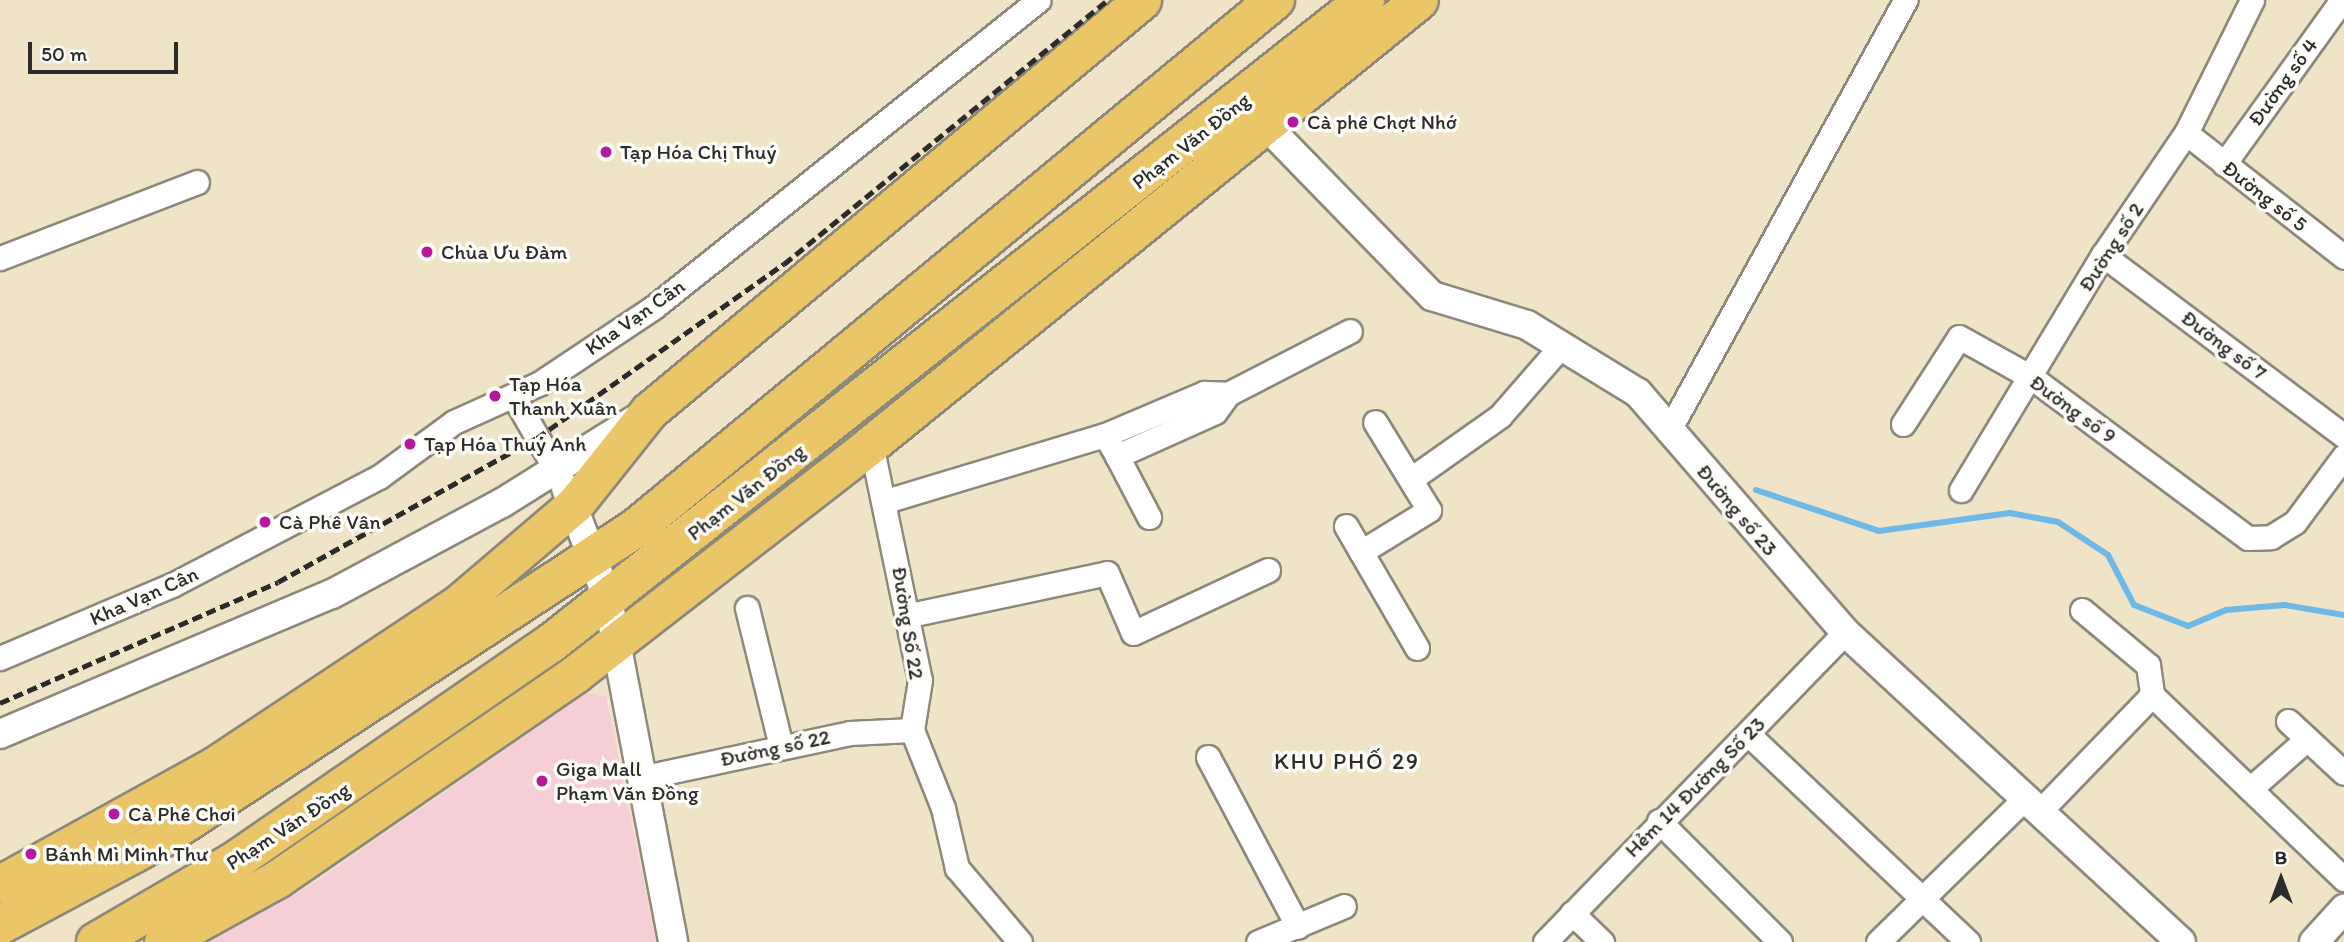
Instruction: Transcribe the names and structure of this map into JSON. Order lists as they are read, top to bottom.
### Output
{
  "streets": {
    "highway": ["Phạm Văn Đồng"],
    "street": [
      "Đường số 4",
      "Đường số 5",
      "Đường số 2",
      "Kha Vạn Cân",
      "Đường số 7",
      "Đường số 9",
      "Đường số 23",
      "Đường Số 22",
      "Đường số 22",
      "Hẻm 14 Đường Số 23"
    ]
  },
  "crossings": [
    ["Đường số 4", "Đường số 5"],
    ["Phạm Văn Đồng", "Đường số 23"],
    ["Phạm Văn Đồng", "Đường Số 22"],
    ["Đường số 5", "Đường số 2"],
    ["Đường số 2", "Đường số 7"],
    ["Đường số 2", "Đường số 9"],
    ["Đường số 23", "Hẻm 14 Đường Số 23"],
    ["Đường Số 22", "Đường số 22"]
  ],
  "districts": ["KHU PHỐ 29"],
  "places": [
    "Cà phê Chợt Nhớ",
    "Tạp Hóa Chị Thuý",
    "Chùa Ưu Đàm",
    "Tạp Hóa Thanh Xuân",
    "Tạp Hóa Thuý Anh",
    "Cà Phê Vân",
    "Giga Mall Phạm Văn Đồng",
    "Cà Phê Chơi",
    "Bánh Mì Minh Thư"
  ],
  "scale_bar": "50 m",
  "north": "top"
}
